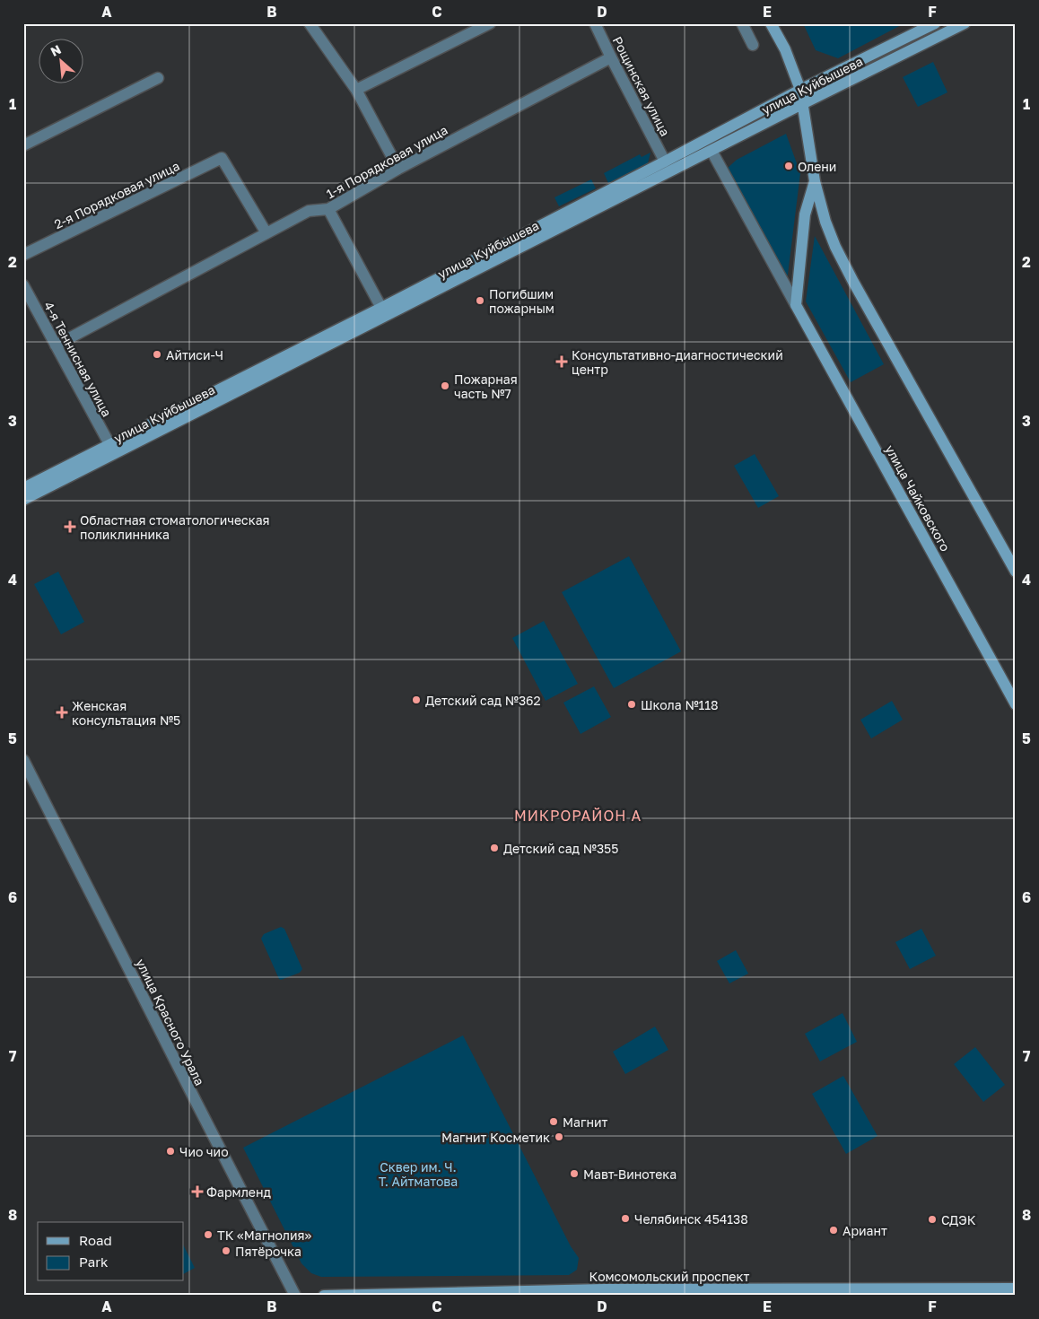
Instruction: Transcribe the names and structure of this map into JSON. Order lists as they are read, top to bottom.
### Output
{
  "streets": {
    "main road": ["улица Куйбышева", "улица Чайковского", "Комсомольский проспект"],
    "street": [
      "Рощинская улица",
      "1-я Порядковая улица",
      "2-я Порядковая улица",
      "4-я Теннисная улица",
      "улица Красного Урала"
    ]
  },
  "crossings": [
    ["улица Куйбышева", "Рощинская улица"],
    ["улица Куйбышева", "4-я Теннисная улица"],
    ["улица Куйбышева", "улица Чайковского"],
    ["Рощинская улица", "1-я Порядковая улица"],
    ["1-я Порядковая улица", "2-я Порядковая улица"],
    ["1-я Порядковая улица", "4-я Теннисная улица"]
  ],
  "districts": ["МИКРОРАЙОН А"],
  "parks": ["Сквер им. Ч. Т. Айтматова"],
  "places": {
    "other": [
      "Олени",
      "Погибшим пожарным",
      "Айтиси-Ч",
      "Пожарная часть №7",
      "Детский сад №362",
      "Школа №118",
      "Детский сад №355",
      "Магнит",
      "Магнит Косметик",
      "Чио чио",
      "Мавт-Винотека",
      "Челябинск 454138",
      "СДЭК",
      "Ариант",
      "ТК «Магнолия»",
      "Пятёрочка"
    ],
    "health": [
      "Консультативно-диагностический центр",
      "Областная стоматологическая поликлинника",
      "Женская консультация №5",
      "Фармленд"
    ]
  },
  "legend": ["Road", "Park"],
  "north": "top left",
  "grid": {
    "columns": [
      "A",
      "B",
      "C",
      "D",
      "E",
      "F"
    ],
    "rows": [
      "1",
      "2",
      "3",
      "4",
      "5",
      "6",
      "7",
      "8"
    ]
  }
}
